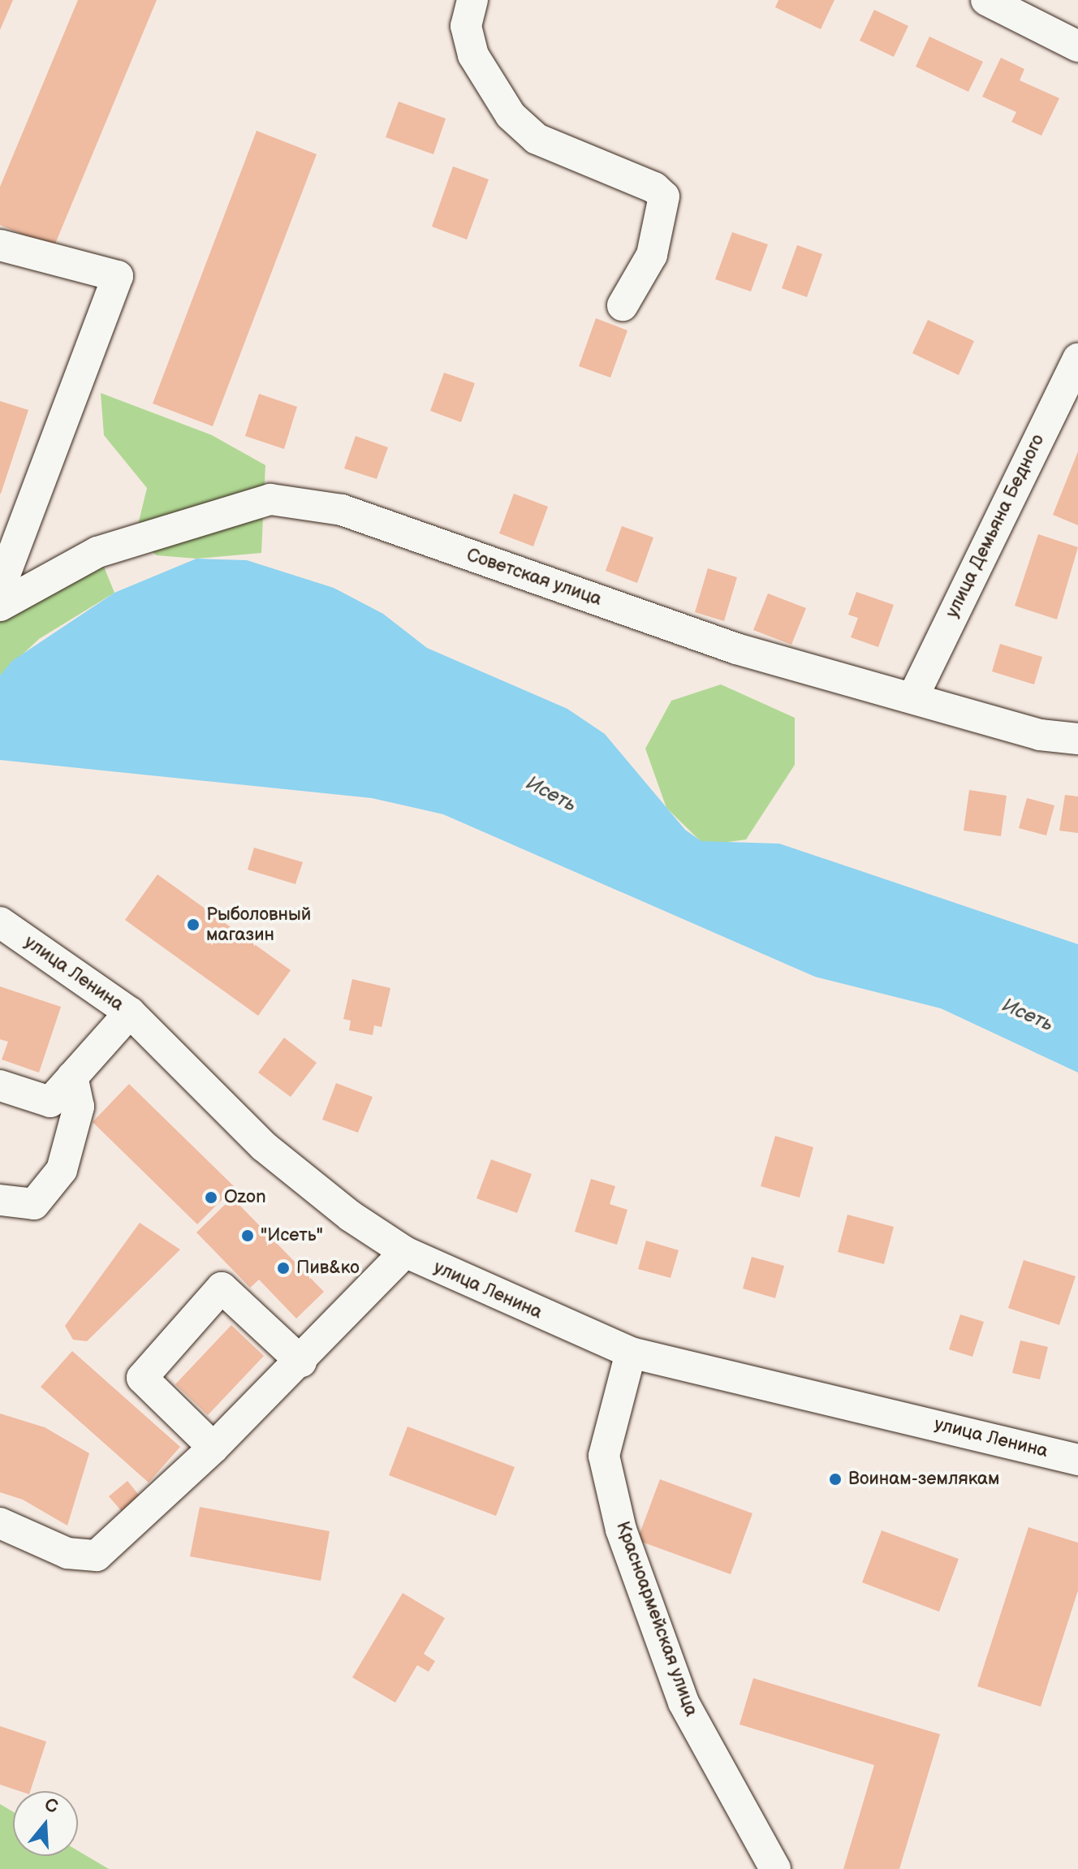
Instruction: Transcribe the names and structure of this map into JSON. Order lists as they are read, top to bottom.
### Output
{
  "streets": {
    "street": [
      "улица Демьяна Бедного",
      "Советская улица",
      "улица Ленина",
      "Красноармейская улица"
    ]
  },
  "crossings": [
    ["улица Демьяна Бедного", "Советская улица"],
    ["улица Ленина", "Красноармейская улица"]
  ],
  "water": ["Исеть"],
  "places": [
    "Рыболовный магазин",
    "Ozon",
    "\"Исеть\"",
    "Пив&ко",
    "Воинам-землякам"
  ],
  "north": "top"
}
